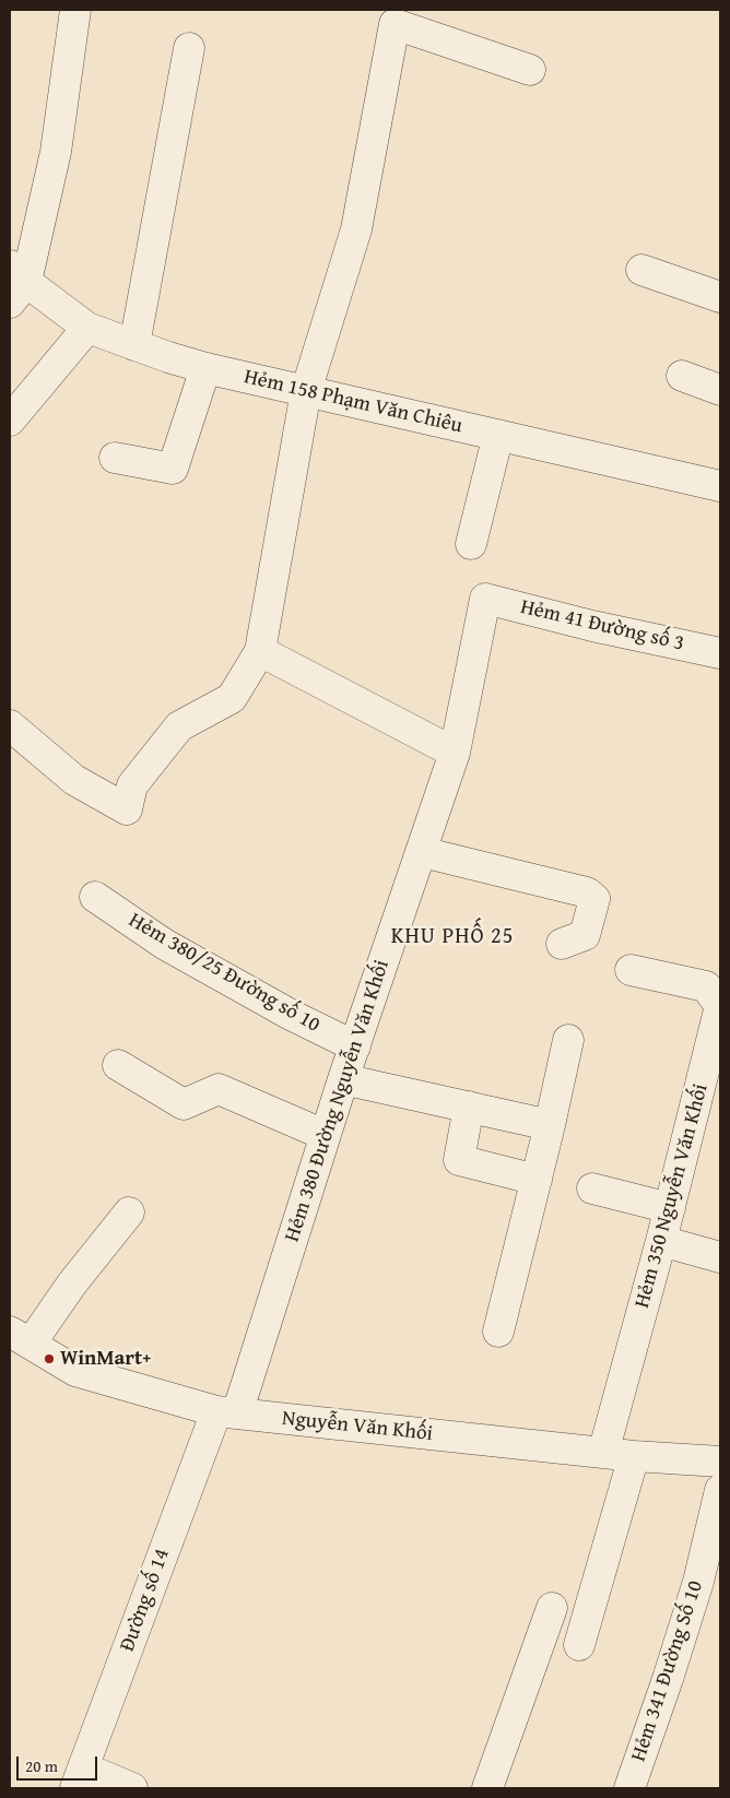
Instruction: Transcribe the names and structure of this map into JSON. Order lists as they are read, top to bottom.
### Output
{
  "streets": {
    "street": [
      "Hẻm 158 Phạm Văn Chiêu",
      "Hẻm 41 Đường số 3",
      "Hẻm 380/25 Đường số 10",
      "Hẻm 380 Đường Nguyễn Văn Khối",
      "Hẻm 350 Nguyễn Văn Khối",
      "Nguyễn Văn Khối",
      "Đường số 14",
      "Hẻm 341 Đường Số 10"
    ]
  },
  "crossings": [
    ["Hẻm 41 Đường số 3", "Hẻm 380 Đường Nguyễn Văn Khối"],
    ["Hẻm 380/25 Đường số 10", "Hẻm 380 Đường Nguyễn Văn Khối"],
    ["Hẻm 380 Đường Nguyễn Văn Khối", "Nguyễn Văn Khối"],
    ["Hẻm 380 Đường Nguyễn Văn Khối", "Đường số 14"],
    ["Hẻm 350 Nguyễn Văn Khối", "Nguyễn Văn Khối"],
    ["Nguyễn Văn Khối", "Đường số 14"]
  ],
  "districts": ["KHU PHỐ 25"],
  "places": ["WinMart+"],
  "scale_bar": "20 m"
}
